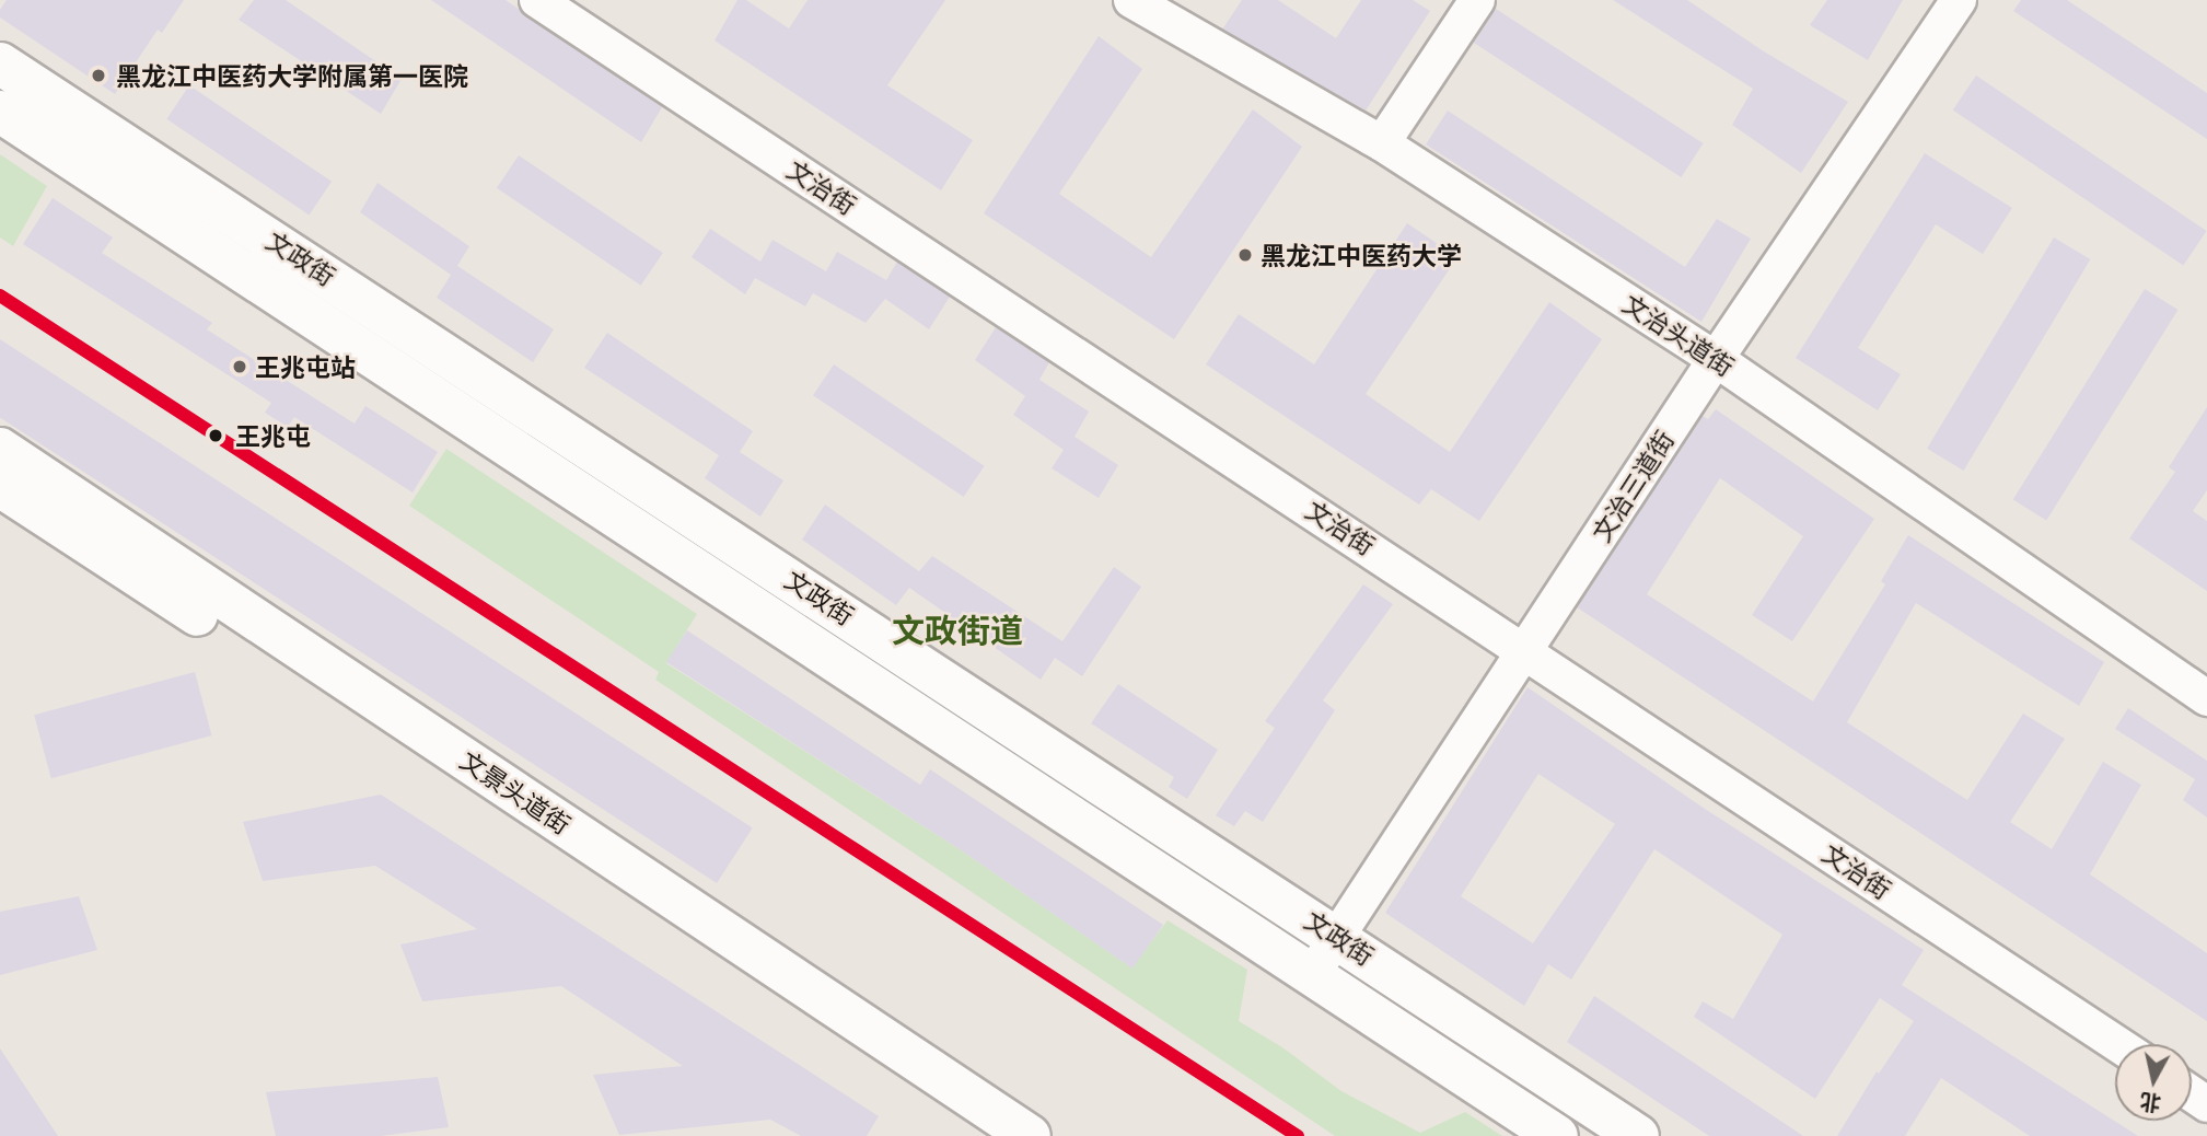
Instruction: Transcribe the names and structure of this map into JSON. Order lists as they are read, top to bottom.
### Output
{
  "streets": {
    "main road": ["文政街", "文景头道街"],
    "street": ["文治街", "文治头道街", "文治三道街"]
  },
  "crossings": [
    ["文治街", "文治三道街"],
    ["文政街", "文治三道街"],
    ["文治头道街", "文治三道街"]
  ],
  "districts": ["文政街道"],
  "places": [
    "黑龙江中医药大学附属第一医院",
    "黑龙江中医药大学",
    "王兆屯站",
    "王兆屯"
  ],
  "north": "bottom"
}
